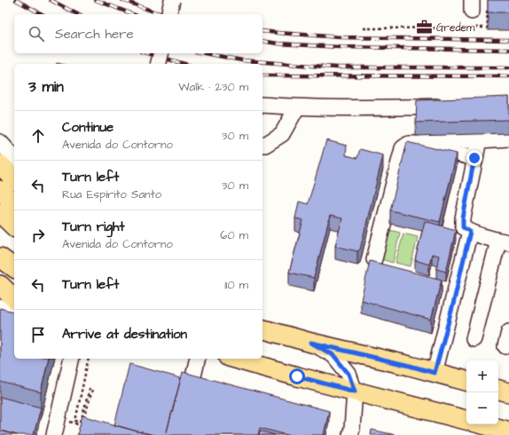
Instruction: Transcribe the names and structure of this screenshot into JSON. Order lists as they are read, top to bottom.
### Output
{
  "places": {
    "office": ["Gredem"]
  },
  "page": {
    "search": "Search here",
    "heading": ["3 min", "Walk · 230 m"],
    "list": [
      ["Continue", "Avenida do Contorno", "30 m"],
      ["Turn left", "Rua Espírito Santo", "30 m"],
      ["Turn right", "Avenida do Contorno", "60 m"],
      ["Turn left", "110 m"],
      "Arrive at destination"
    ],
    "map_buttons": ["+", "−"]
  }
}
